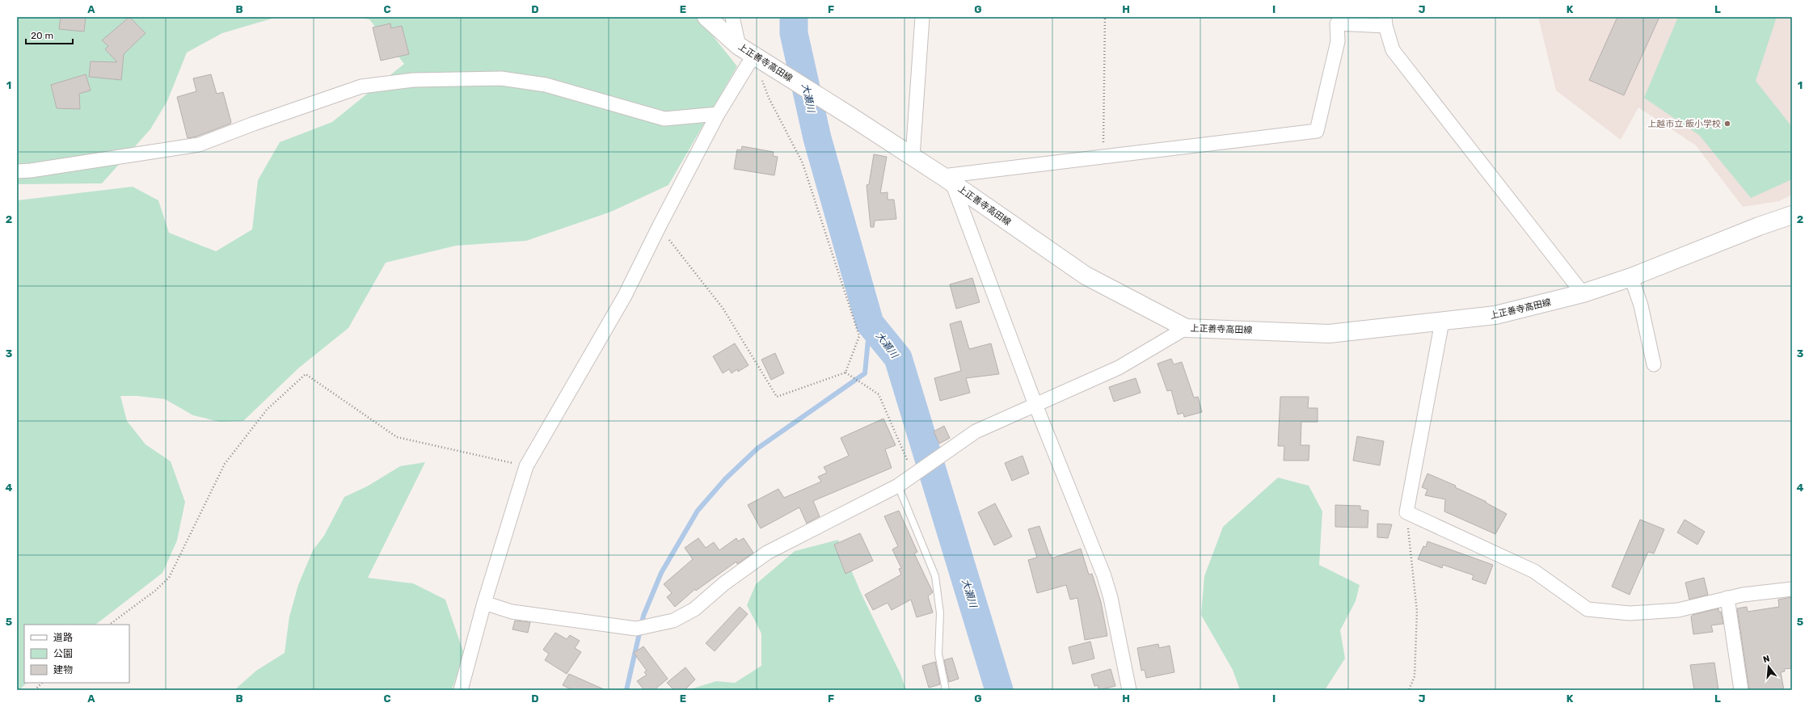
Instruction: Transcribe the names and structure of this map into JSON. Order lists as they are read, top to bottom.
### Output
{
  "streets": {
    "main road": ["上正善寺高田線"]
  },
  "water": ["大瀬川"],
  "places": ["上越市立 飯小学校"],
  "legend": ["道路", "公園", "建物"],
  "scale_bar": "20 m",
  "north": "top",
  "grid": {
    "columns": [
      "A",
      "B",
      "C",
      "D",
      "E",
      "F",
      "G",
      "H",
      "I",
      "J",
      "K",
      "L"
    ],
    "rows": [
      "1",
      "2",
      "3",
      "4",
      "5"
    ]
  }
}
